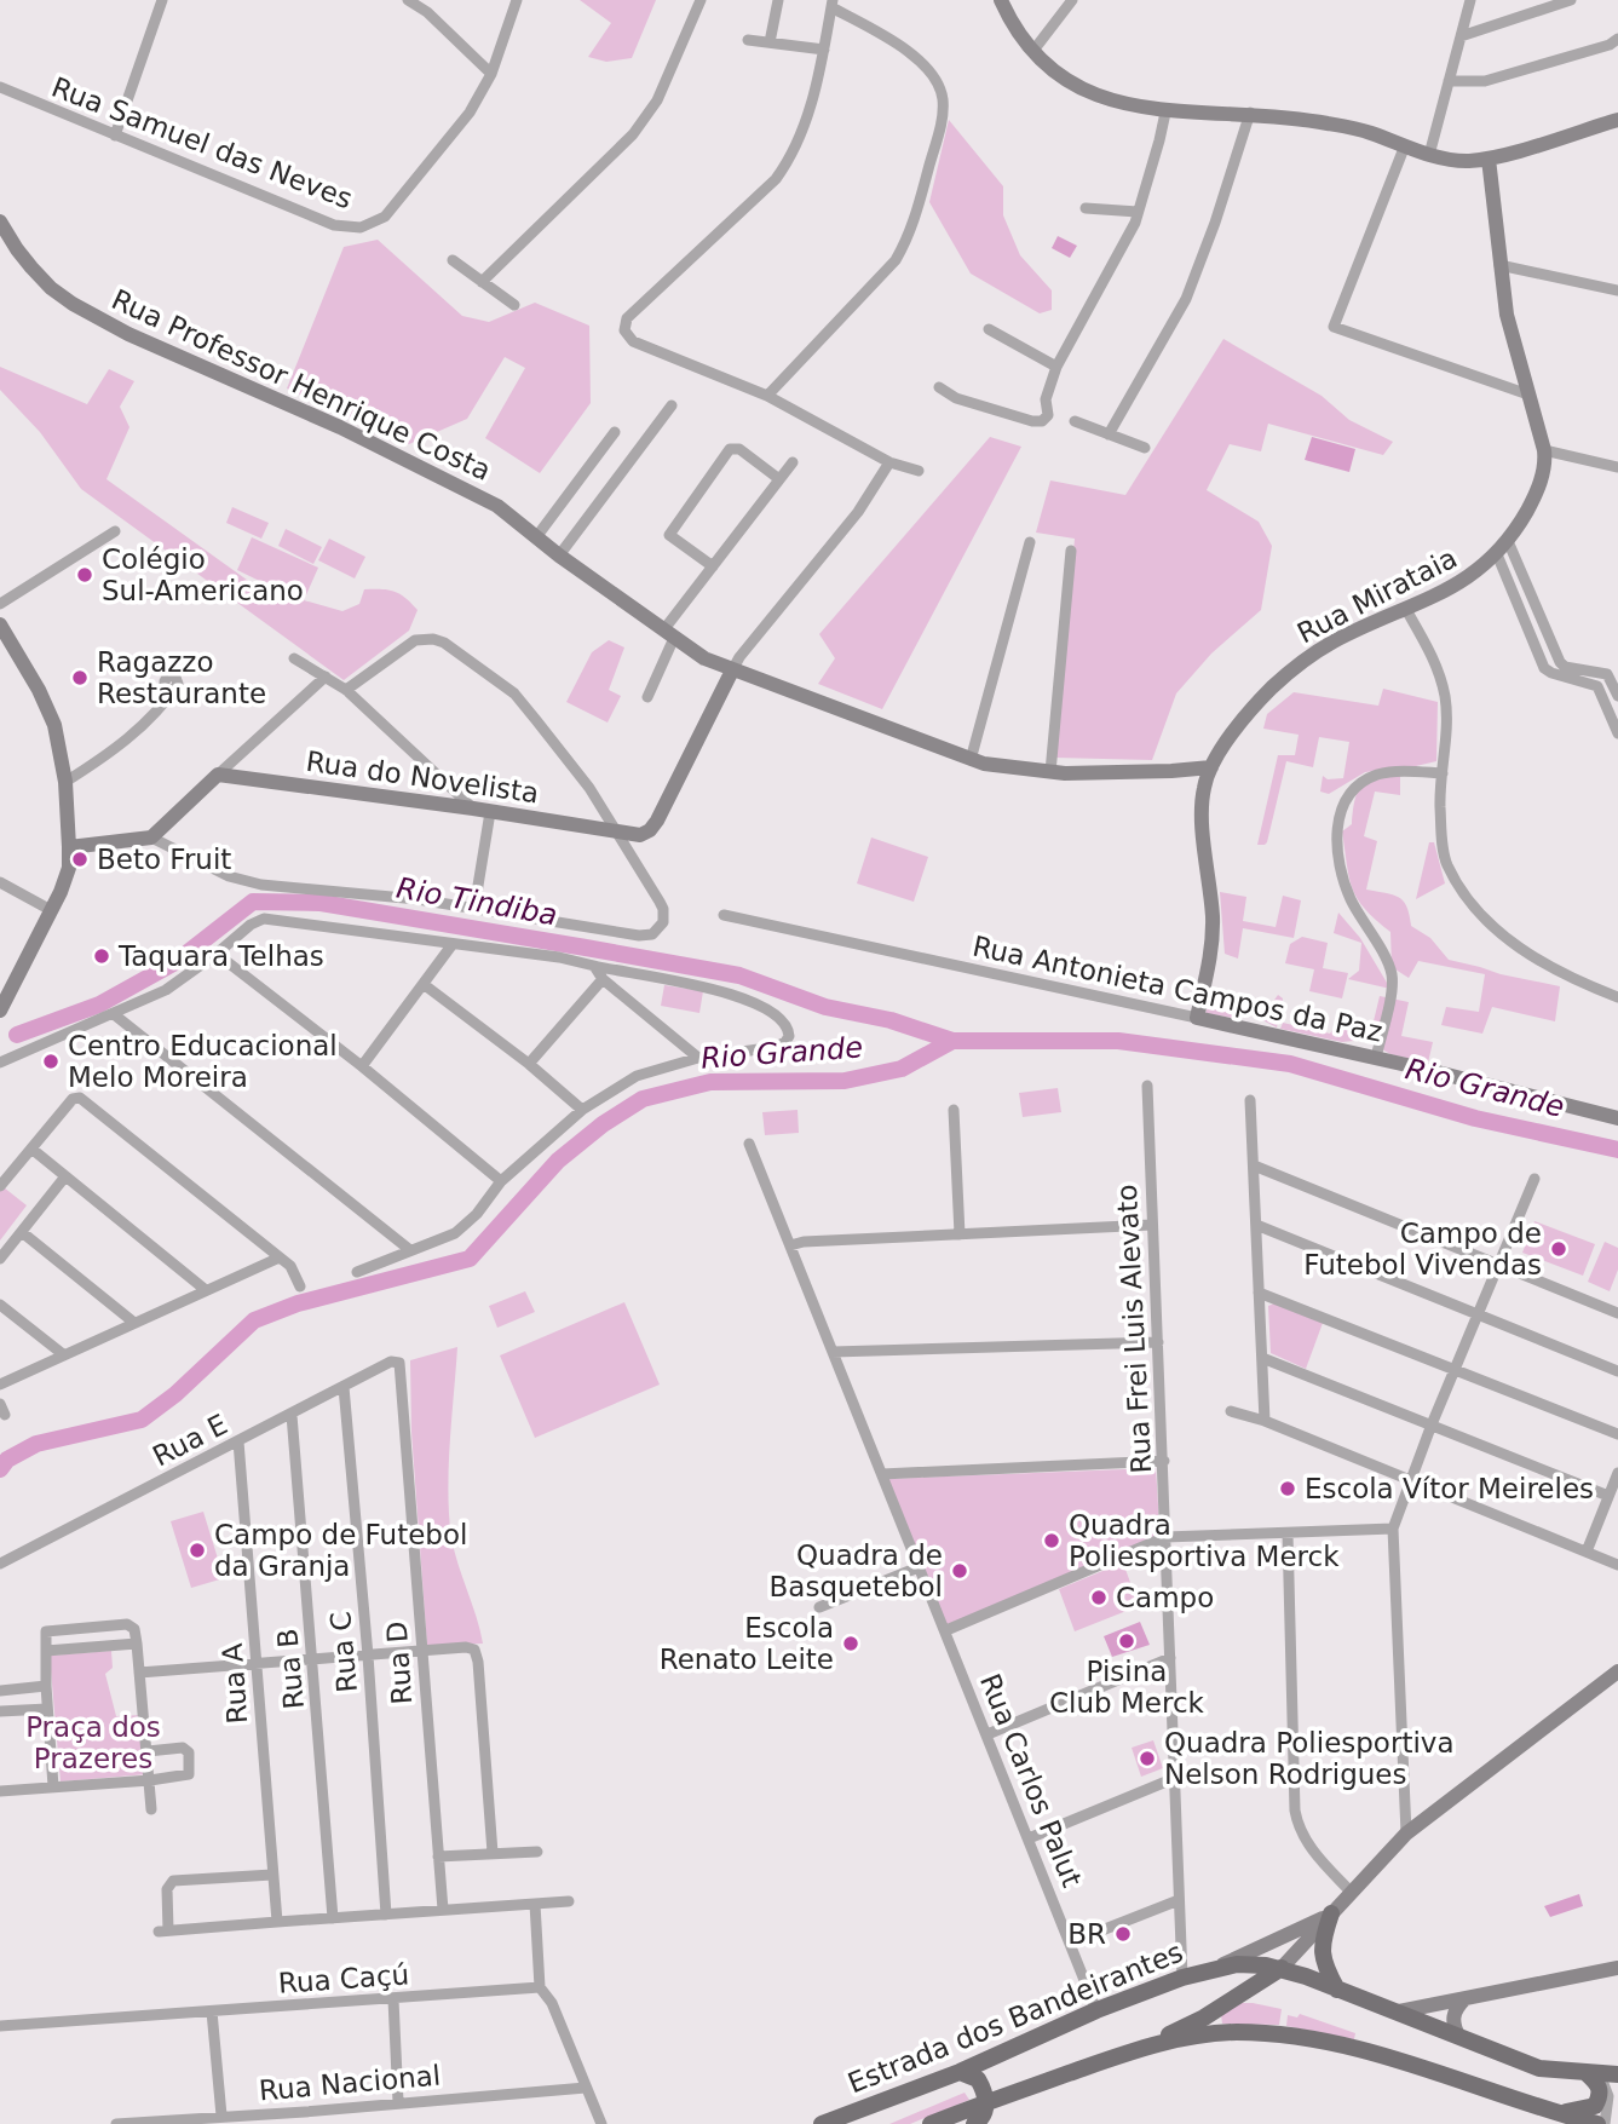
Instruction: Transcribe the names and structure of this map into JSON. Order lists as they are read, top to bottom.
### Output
{
  "streets": {
    "main road": ["Estrada dos Bandeirantes"],
    "street": [
      "Rua Samuel das Neves",
      "Rua Professor Henrique Costa",
      "Rua Mirataia",
      "Rua do Novelista",
      "Rua Antonieta Campos da Paz",
      "Rua Frei Luis Alevato",
      "Rua E",
      "Rua C",
      "Rua D",
      "Rua B",
      "Rua A",
      "Rua Carlos Palut",
      "Rua Caçú",
      "Rua Nacional"
    ]
  },
  "crossings": [
    ["Rua Professor Henrique Costa", "Rua Mirataia"],
    ["Rua Mirataia", "Rua Antonieta Campos da Paz"],
    ["Rua Frei Luis Alevato", "Estrada dos Bandeirantes"],
    ["Rua E", "Rua C"],
    ["Rua E", "Rua D"],
    ["Rua E", "Rua B"],
    ["Rua E", "Rua A"],
    ["Rua Carlos Palut", "Estrada dos Bandeirantes"]
  ],
  "water": ["Rio Tindiba", "Rio Grande"],
  "parks": ["Praça dos Prazeres"],
  "places": [
    "Colégio Sul-Americano",
    "Ragazzo Restaurante",
    "Beto Fruit",
    "Taquara Telhas",
    "Centro Educacional Melo Moreira",
    "Campo de Futebol Vivendas",
    "Escola Vítor Meireles",
    "Quadra Poliesportiva Merck",
    "Campo de Futebol da Granja",
    "Quadra de Basquetebol",
    "Campo",
    "Pisina Club Merck",
    "Escola Renato Leite",
    "Quadra Poliesportiva Nelson Rodrigues",
    "BR"
  ]
}
